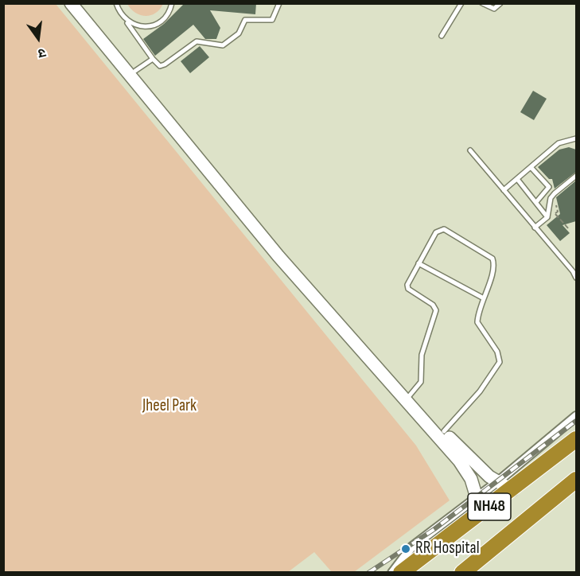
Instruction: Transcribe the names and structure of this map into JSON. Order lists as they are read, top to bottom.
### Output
{
  "streets": {
    "highway": ["NH48"]
  },
  "parks": ["Jheel Park"],
  "places": ["RR Hospital"],
  "north": "bottom"
}
